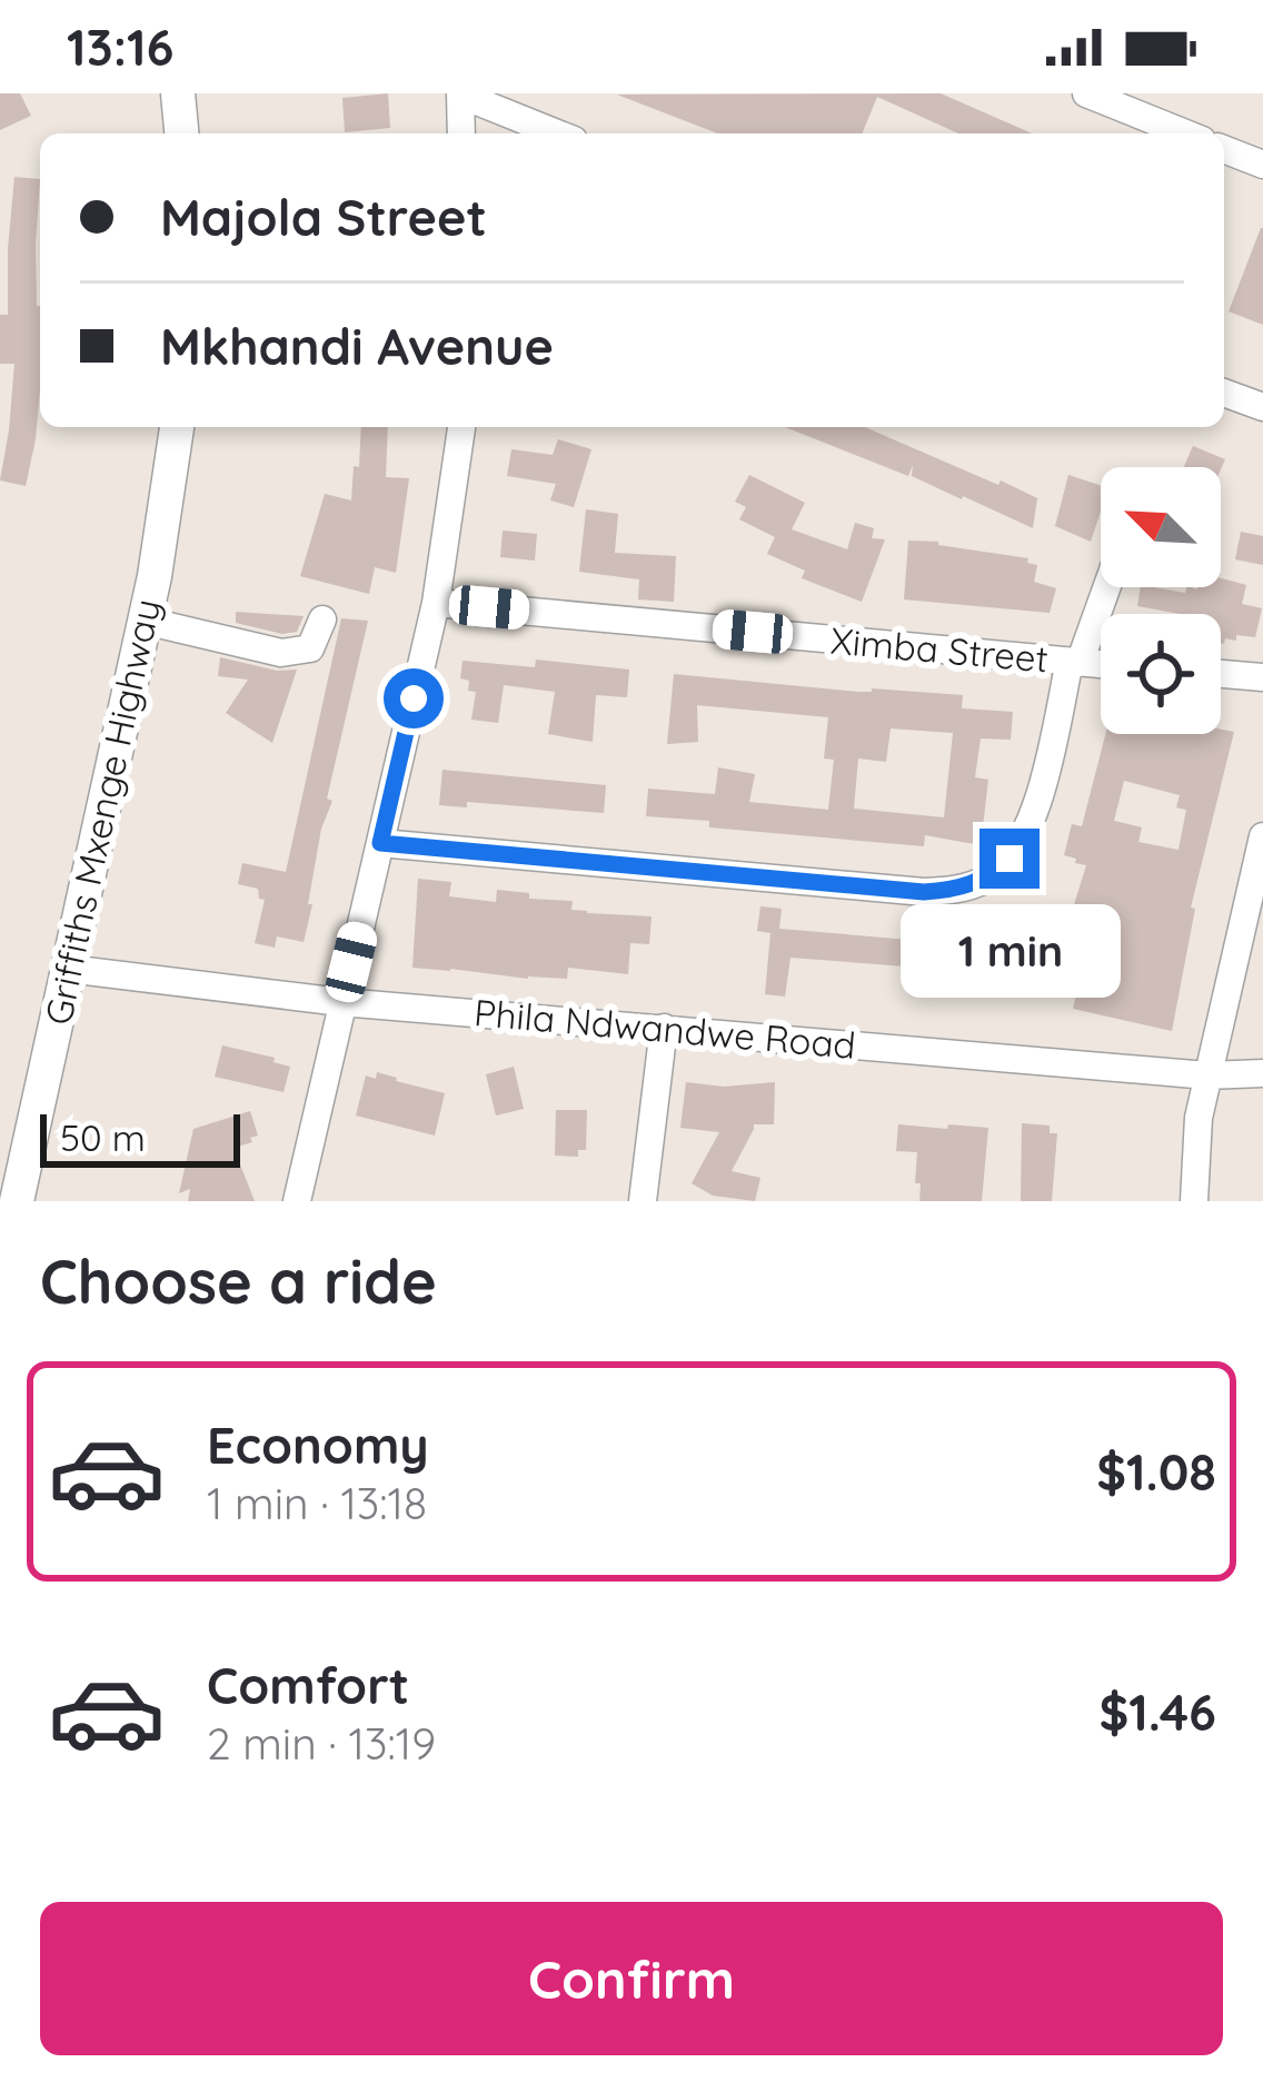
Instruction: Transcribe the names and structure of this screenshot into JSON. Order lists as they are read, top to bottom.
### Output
{
  "streets": {
    "street": ["Ximba Street", "Griffiths Mxenge Highway", "Phila Ndwandwe Road"]
  },
  "crossings": [
    ["Griffiths Mxenge Highway", "Phila Ndwandwe Road"]
  ],
  "scale_bar": "50 m",
  "north": "top left",
  "page": {
    "status": "13:16",
    "banner": ["Majola Street", "Mkhandi Avenue"],
    "bubble": "1 min",
    "scale": "50 m",
    "heading": "Choose a ride",
    "list": [
      {
        "name": "Economy",
        "note": "1 min · 13:18",
        "value": "$1.08"
      },
      {
        "name": "Comfort",
        "note": "2 min · 13:19",
        "value": "$1.46"
      }
    ],
    "buttons": "Confirm"
  }
}
